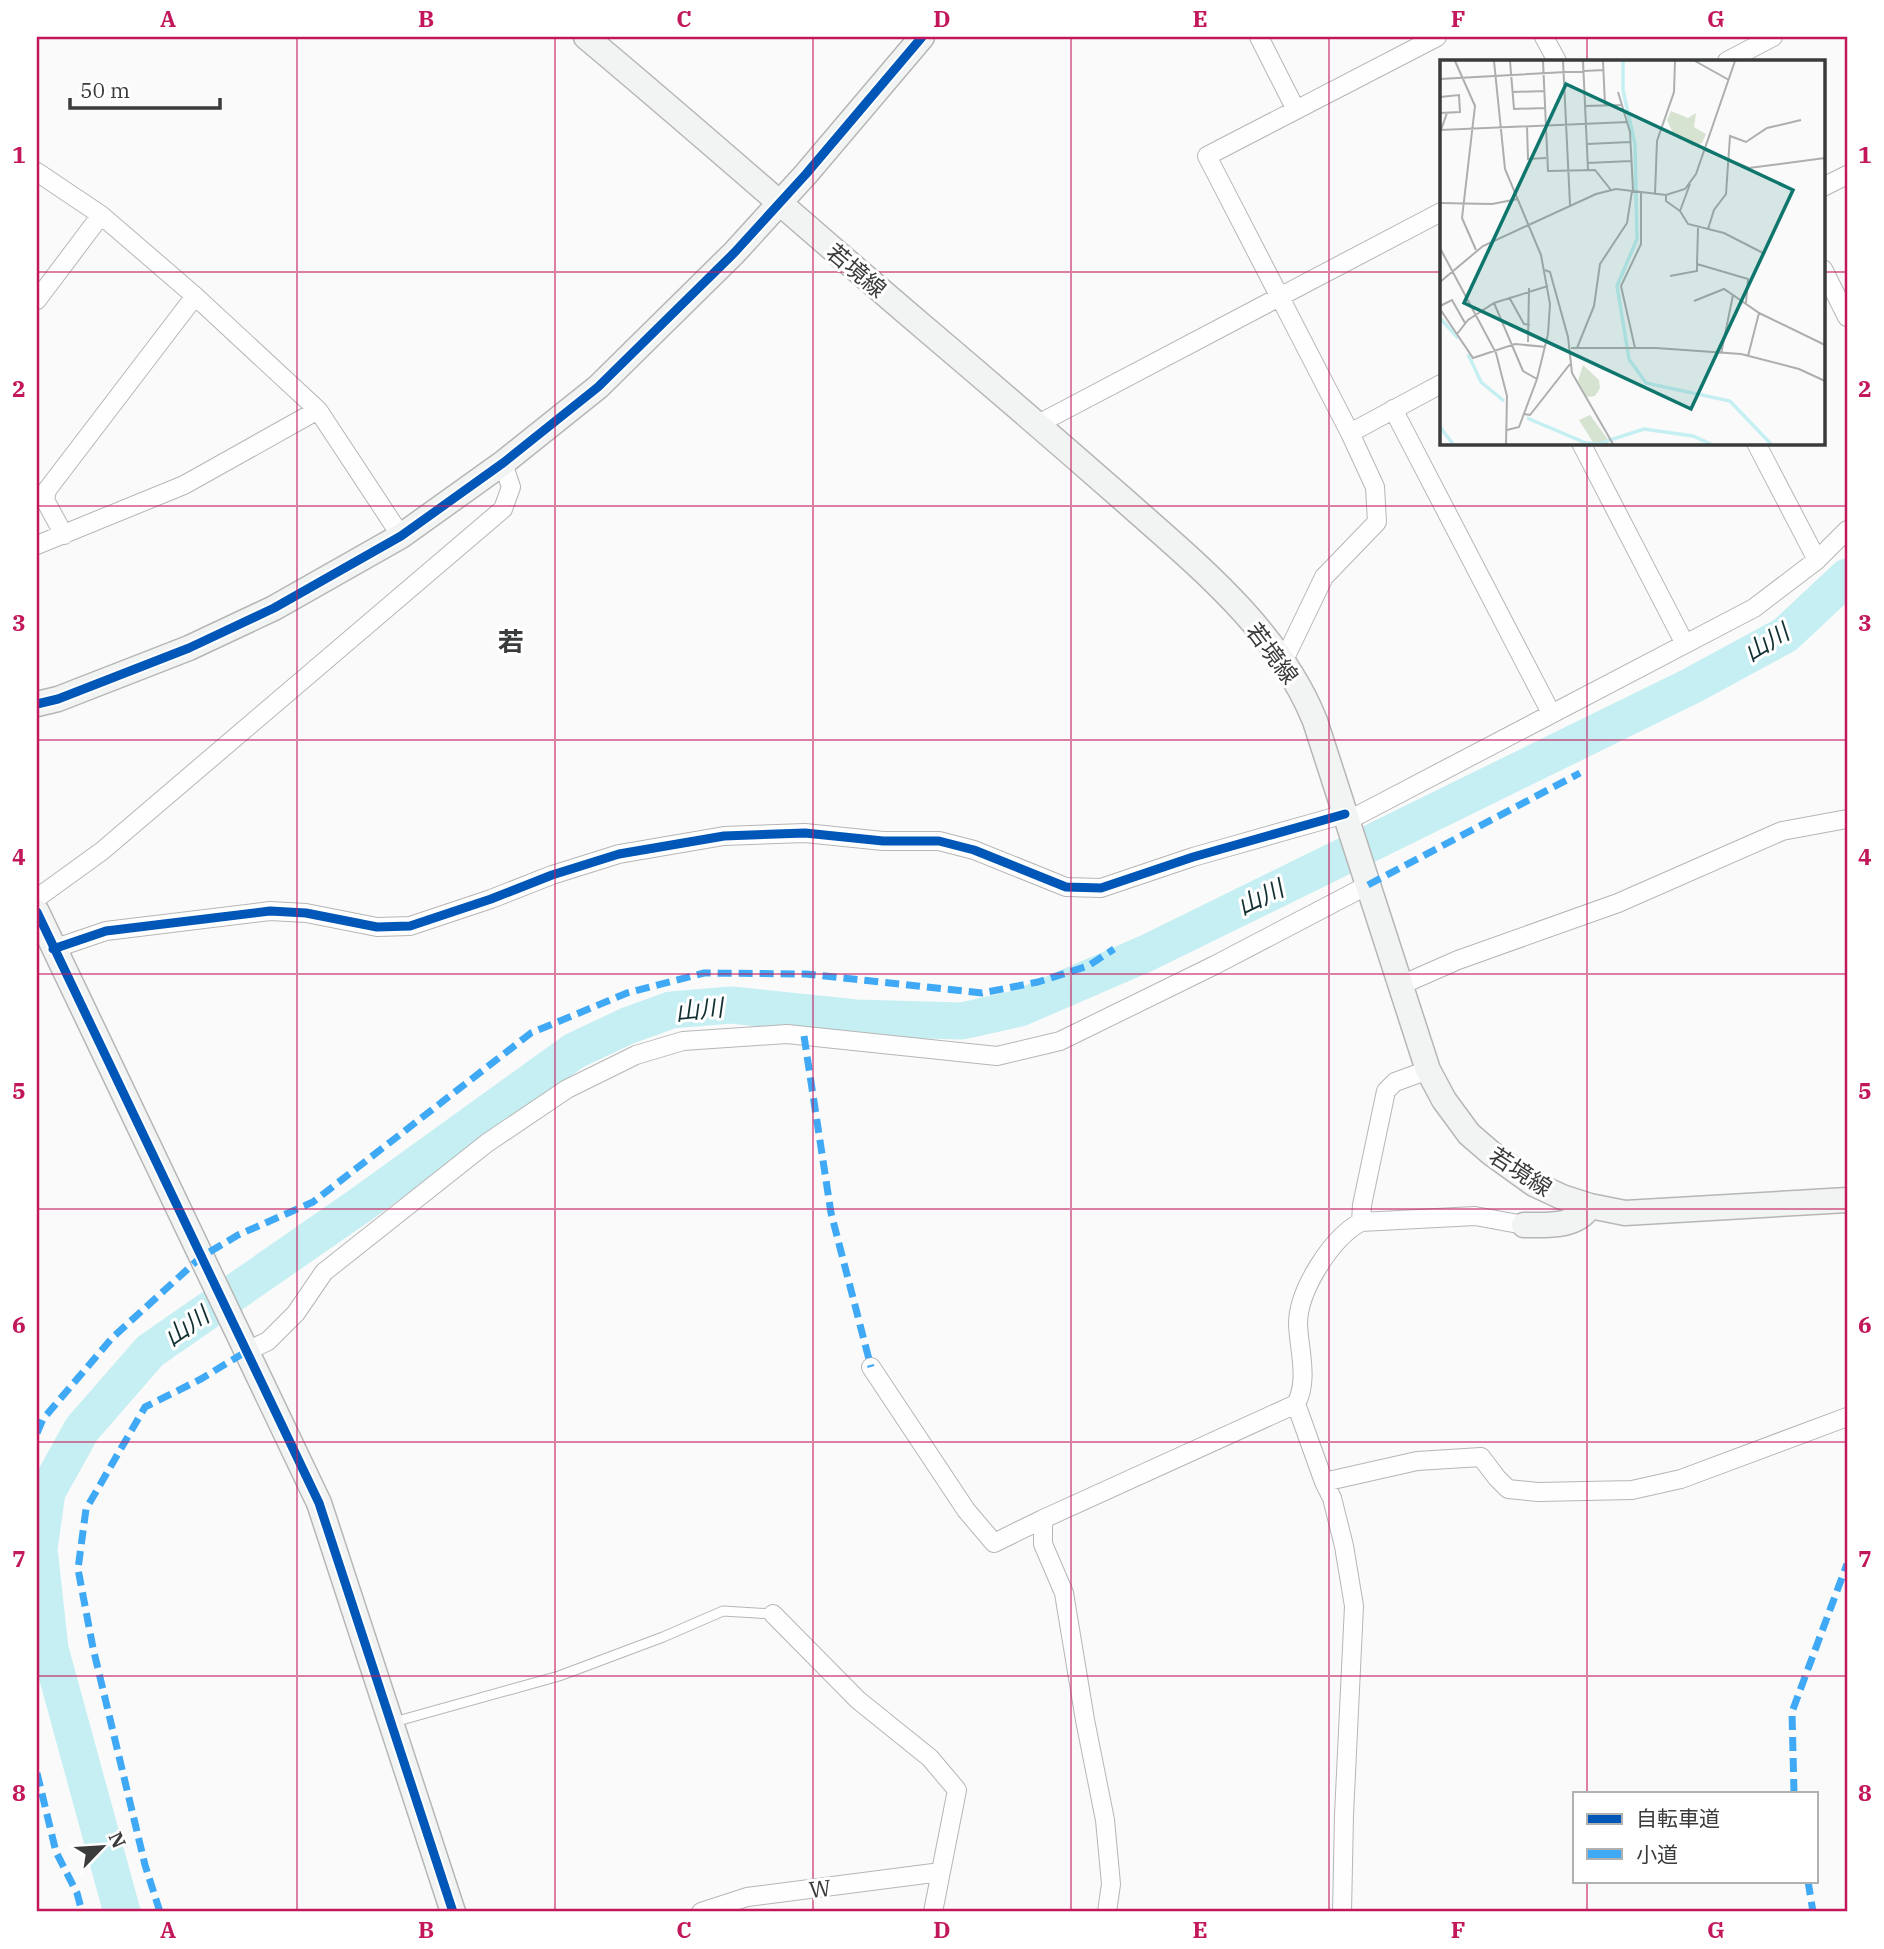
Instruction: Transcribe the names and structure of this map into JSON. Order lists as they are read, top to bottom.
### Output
{
  "streets": {
    "street": ["若境線", "W"]
  },
  "districts": ["若"],
  "water": ["山川"],
  "legend": ["自転車道", "小道"],
  "scale_bar": "50 m",
  "north": "top right",
  "grid": {
    "columns": [
      "A",
      "B",
      "C",
      "D",
      "E",
      "F",
      "G"
    ],
    "rows": [
      "1",
      "2",
      "3",
      "4",
      "5",
      "6",
      "7",
      "8"
    ]
  }
}
